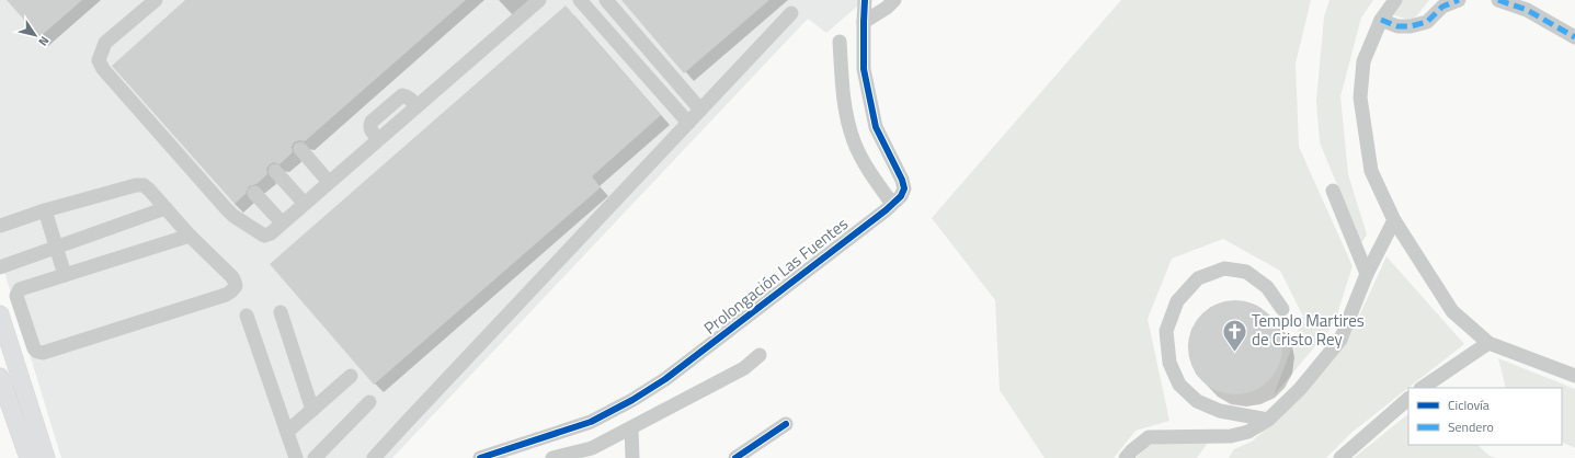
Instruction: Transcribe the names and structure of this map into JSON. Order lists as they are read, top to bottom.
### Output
{
  "streets": {
    "street": ["Prolongación Las Fuentes"]
  },
  "places": {
    "church": ["Templo Martires de Cristo Rey"]
  },
  "legend": ["Ciclovía", "Sendero"],
  "north": "bottom right"
}
